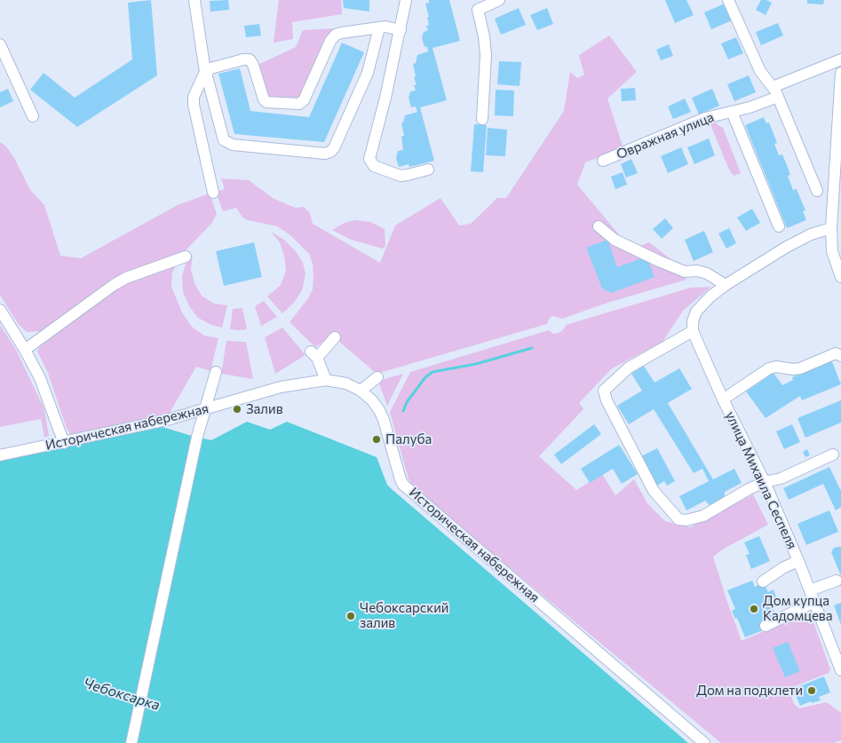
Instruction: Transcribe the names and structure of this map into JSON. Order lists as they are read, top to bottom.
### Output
{
  "streets": {
    "street": ["Овражная улица", "Историческая набережная", "улица Михаила Сеспеля"]
  },
  "water": ["Чебоксарка"],
  "places": [
    "Залив",
    "Палуба",
    "Дом купца Кадомцева",
    "Чебоксарский залив",
    "Дом на подклети"
  ]
}
